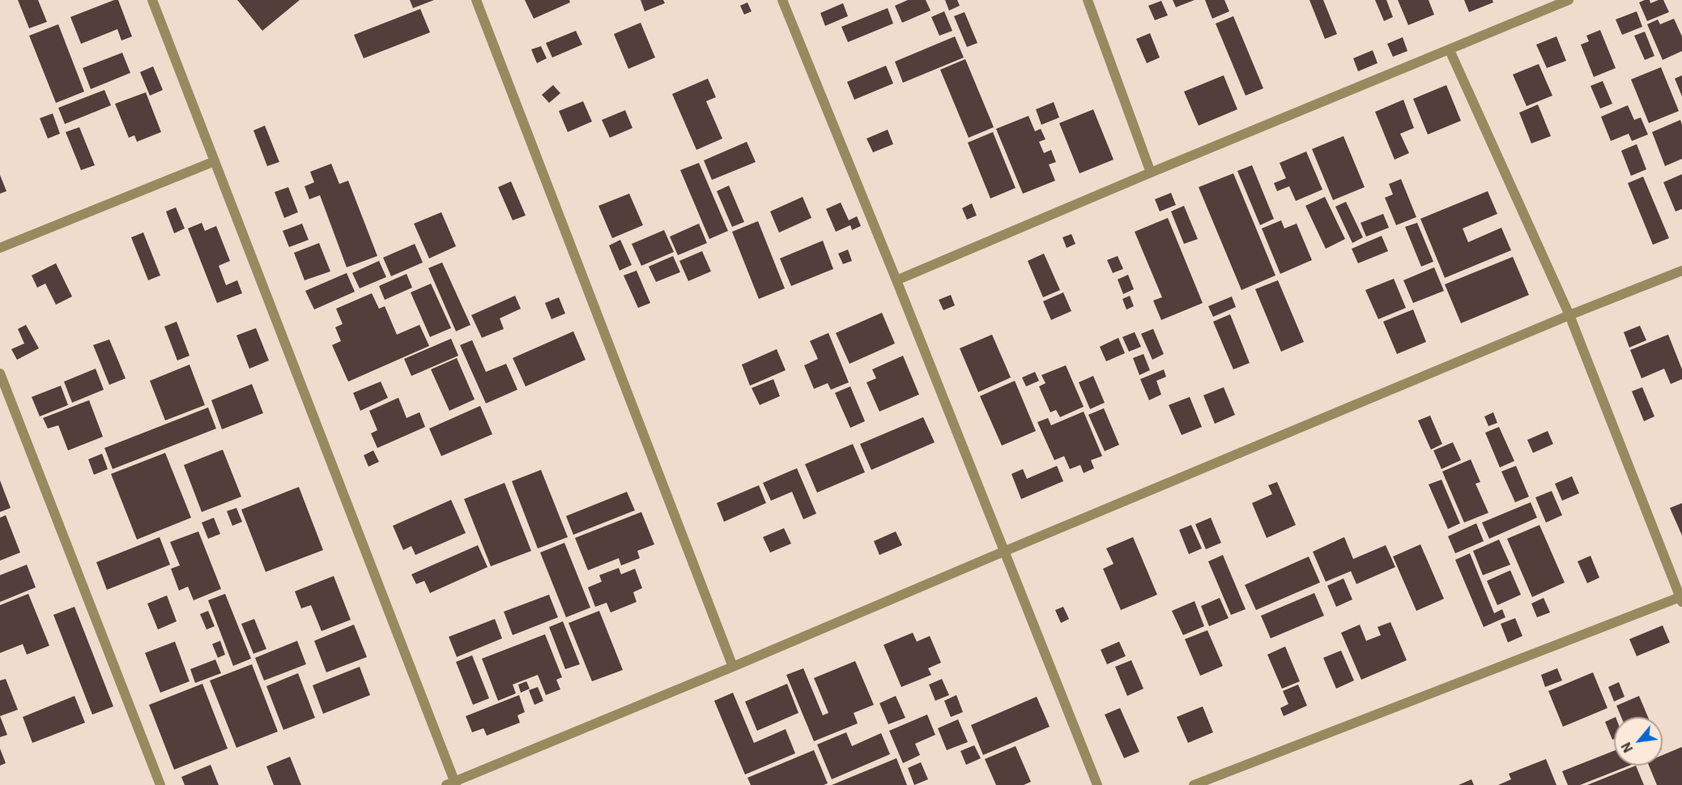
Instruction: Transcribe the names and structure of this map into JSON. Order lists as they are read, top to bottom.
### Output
{
  "north": "bottom left"
}
